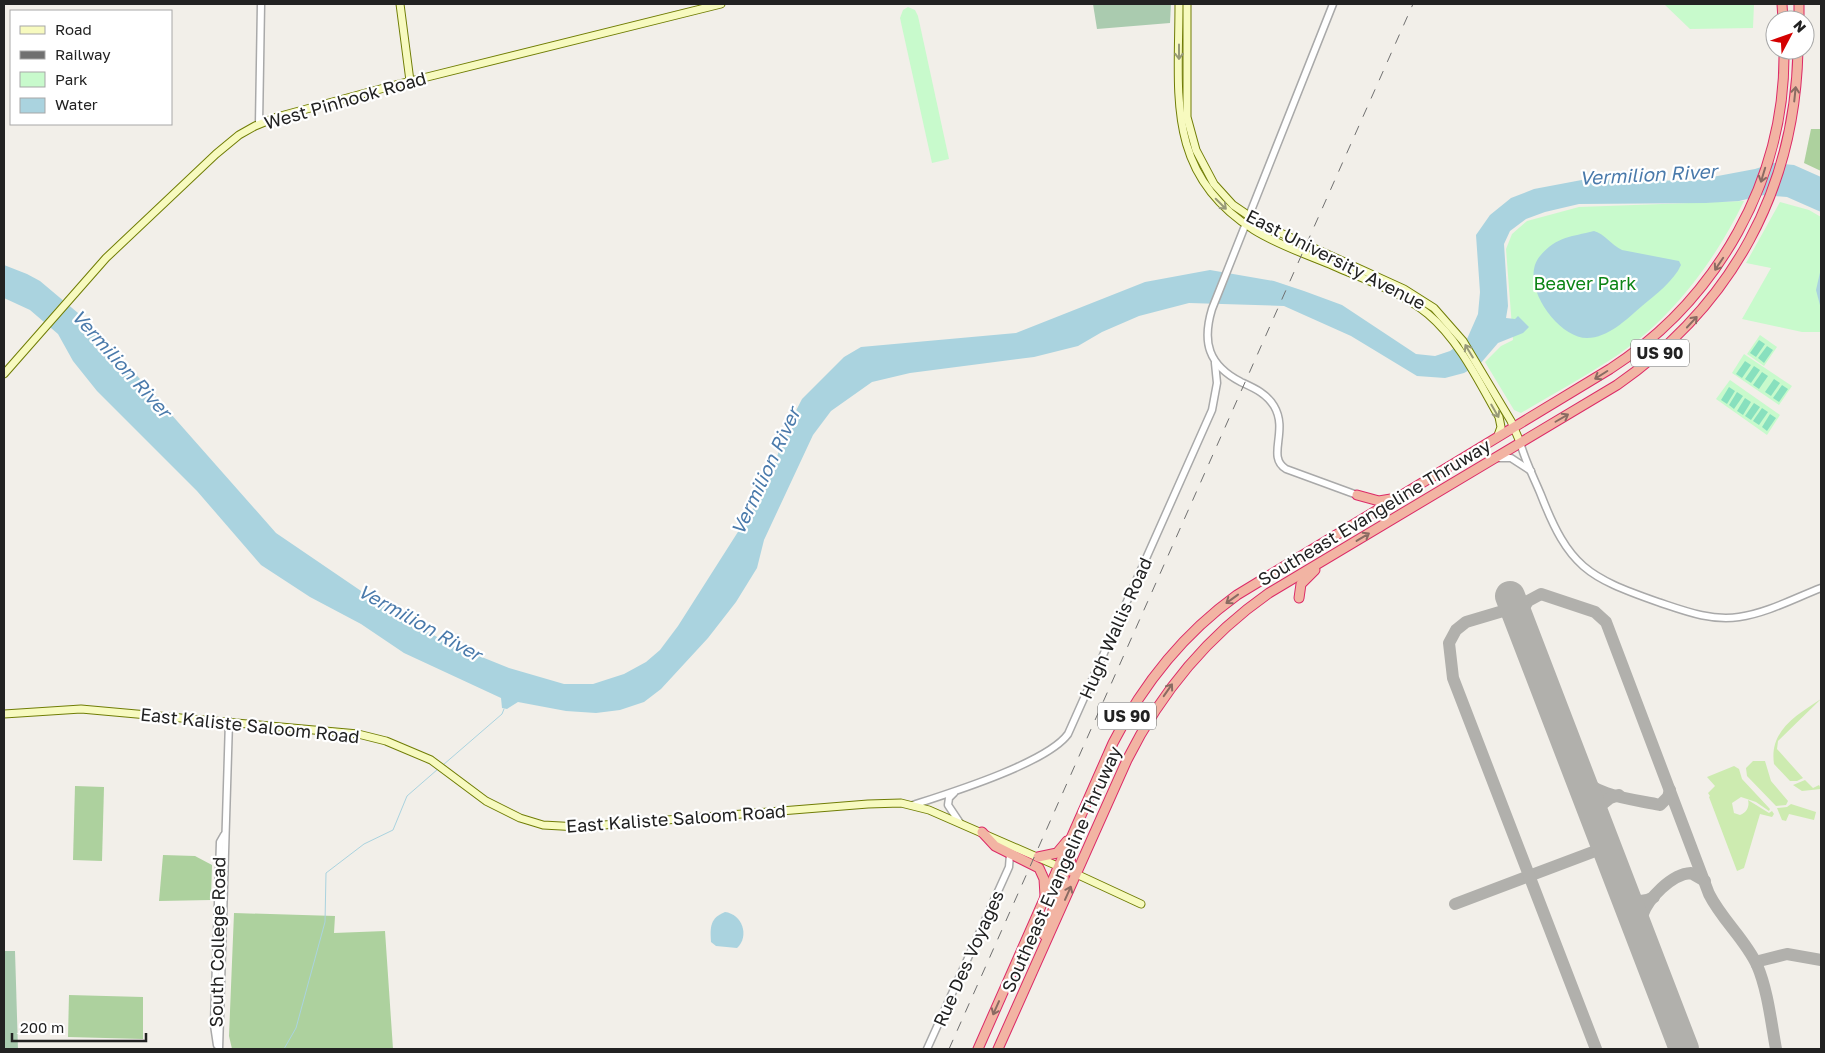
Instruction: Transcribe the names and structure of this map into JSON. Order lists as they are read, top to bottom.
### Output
{
  "streets": {
    "highway": ["US 90", "Southeast Evangeline Thruway"],
    "main road": ["West Pinhook Road", "East University Avenue", "East Kaliste Saloom Road"],
    "street": ["Hugh Wallis Road", "South College Road", "Rue Des Voyages"]
  },
  "crossings": [
    ["East University Avenue", "US 90"],
    ["East University Avenue", "Southeast Evangeline Thruway"],
    ["US 90", "Southeast Evangeline Thruway"],
    ["US 90", "East Kaliste Saloom Road"],
    ["Southeast Evangeline Thruway", "East Kaliste Saloom Road"],
    ["Hugh Wallis Road", "East Kaliste Saloom Road"],
    ["East Kaliste Saloom Road", "South College Road"]
  ],
  "water": ["Vermilion River"],
  "parks": ["Beaver Park"],
  "legend": [
    "Road",
    "Railway",
    "Park",
    "Water"
  ],
  "scale_bar": "200 m",
  "north": "top right"
}
